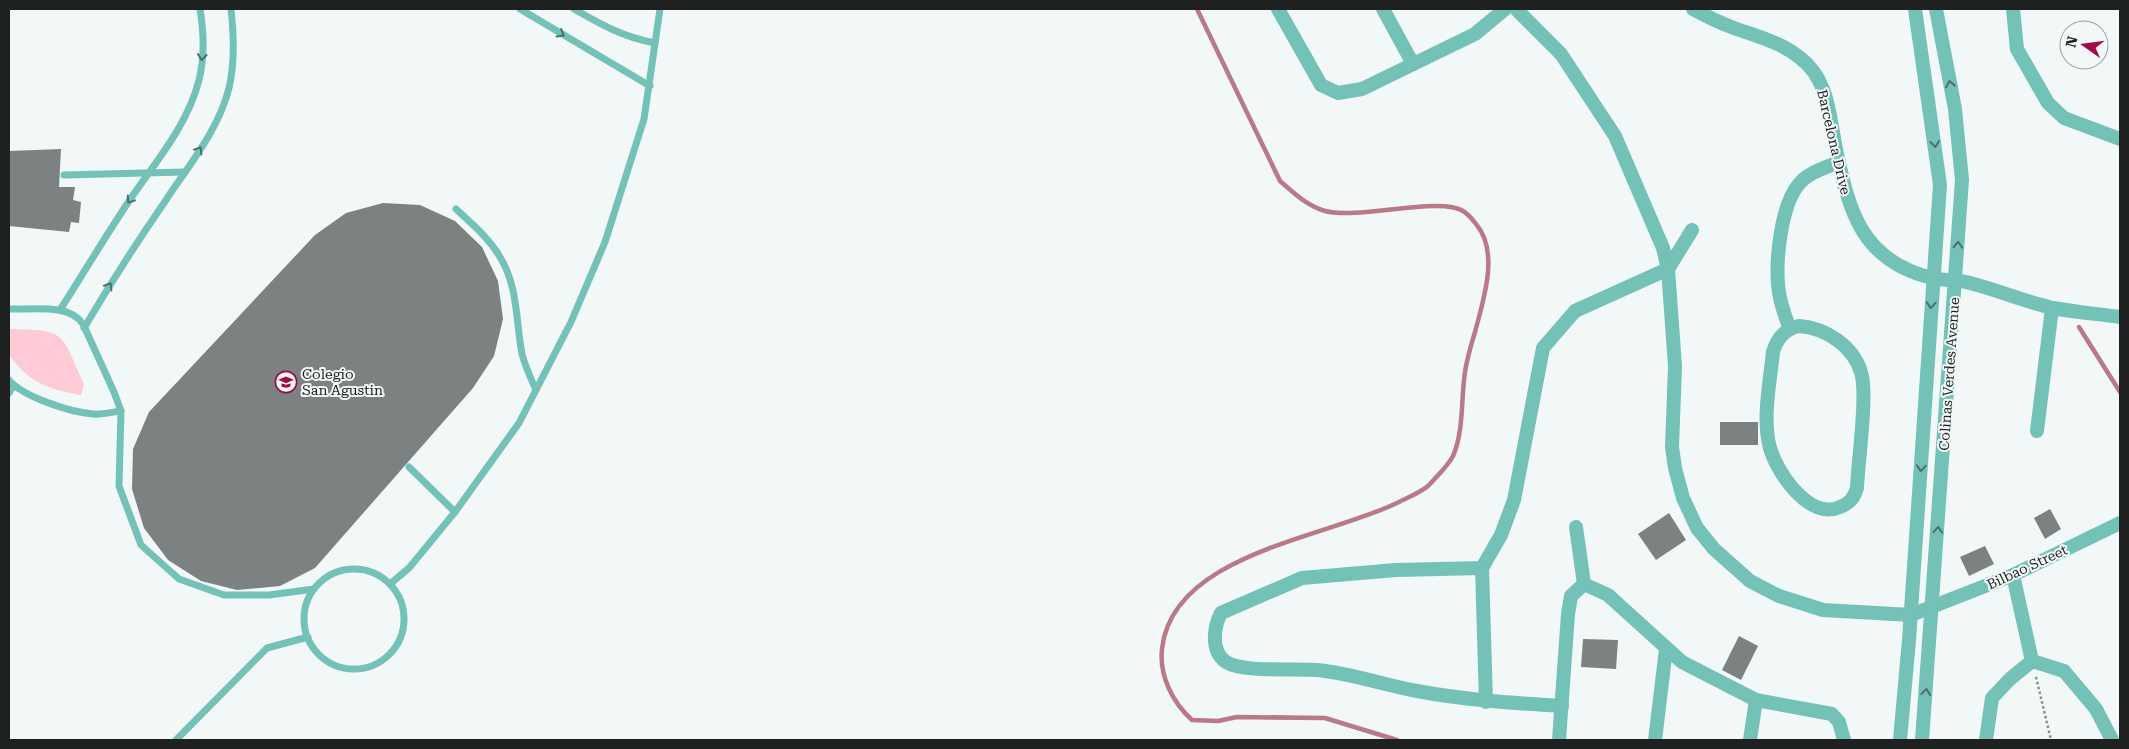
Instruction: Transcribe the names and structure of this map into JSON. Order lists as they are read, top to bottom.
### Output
{
  "streets": {
    "street": ["Barcelona Drive", "Colinas Verdes Avenue", "Bilbao Street"]
  },
  "crossings": [
    ["Barcelona Drive", "Colinas Verdes Avenue"],
    ["Colinas Verdes Avenue", "Bilbao Street"]
  ],
  "places": {
    "school or university": ["Colegio San Agustin"]
  },
  "north": "left"
}
